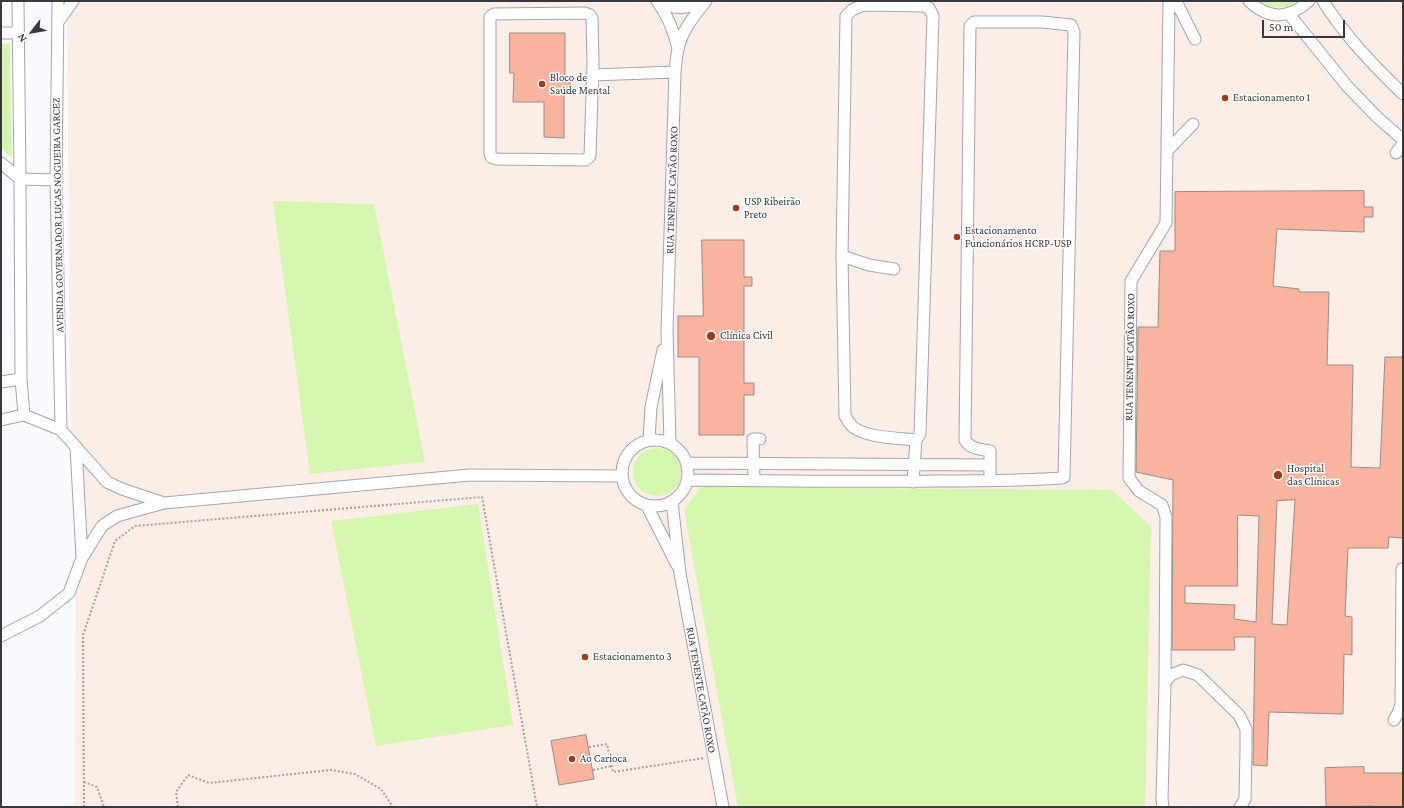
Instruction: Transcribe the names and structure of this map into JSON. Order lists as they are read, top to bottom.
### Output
{
  "streets": {
    "street": ["RUA TENENTE CATÃO ROXO", "AVENIDA GOVERNADOR LUCAS NOGUEIRA GARCEZ"]
  },
  "places": [
    "Bloco de Saúde Mental",
    "Estacionamento 1",
    "USP Ribeirão Preto",
    "Estacionamento Funcionários HCRP-USP",
    "Clínica Civil",
    "Hospital das Clínicas",
    "Estacionamento 3",
    "Ao Carioca"
  ],
  "scale_bar": "50 m",
  "north": "bottom left"
}
